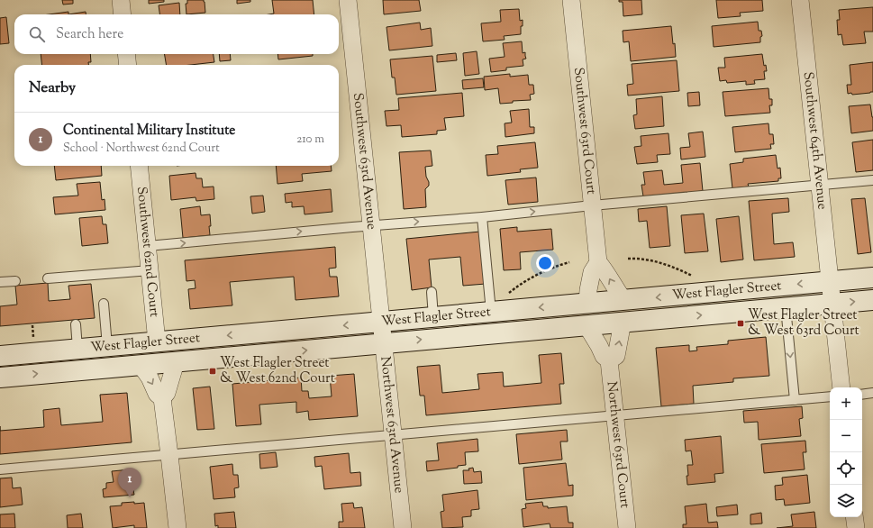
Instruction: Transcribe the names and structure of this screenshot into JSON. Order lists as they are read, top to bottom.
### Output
{
  "streets": {
    "main road": ["West Flagler Street"],
    "street": [
      "Southwest 63rd Court",
      "Southwest 64th Avenue",
      "Southwest 63rd Avenue",
      "Southwest 62nd Court",
      "Northwest 63rd Avenue",
      "Northwest 63rd Court"
    ]
  },
  "crossings": [
    ["Southwest 63rd Court", "West Flagler Street"],
    ["Southwest 64th Avenue", "West Flagler Street"],
    ["Southwest 63rd Avenue", "West Flagler Street"],
    ["Southwest 63rd Avenue", "Northwest 63rd Avenue"],
    ["Southwest 62nd Court", "West Flagler Street"],
    ["West Flagler Street", "Northwest 63rd Avenue"],
    ["West Flagler Street", "Northwest 63rd Court"]
  ],
  "places": {
    "transit": ["West Flagler Street & West 63rd Court", "West Flagler Street & West 62nd Court"]
  },
  "page": {
    "search": "Search here",
    "heading": "Nearby",
    "list": [
      {
        "mark": "1",
        "name": "Continental Military Institute",
        "note": "School · Northwest 62nd Court",
        "value": "210 m"
      }
    ],
    "map_buttons": ["+", "−"],
    "pins": "1"
  }
}
